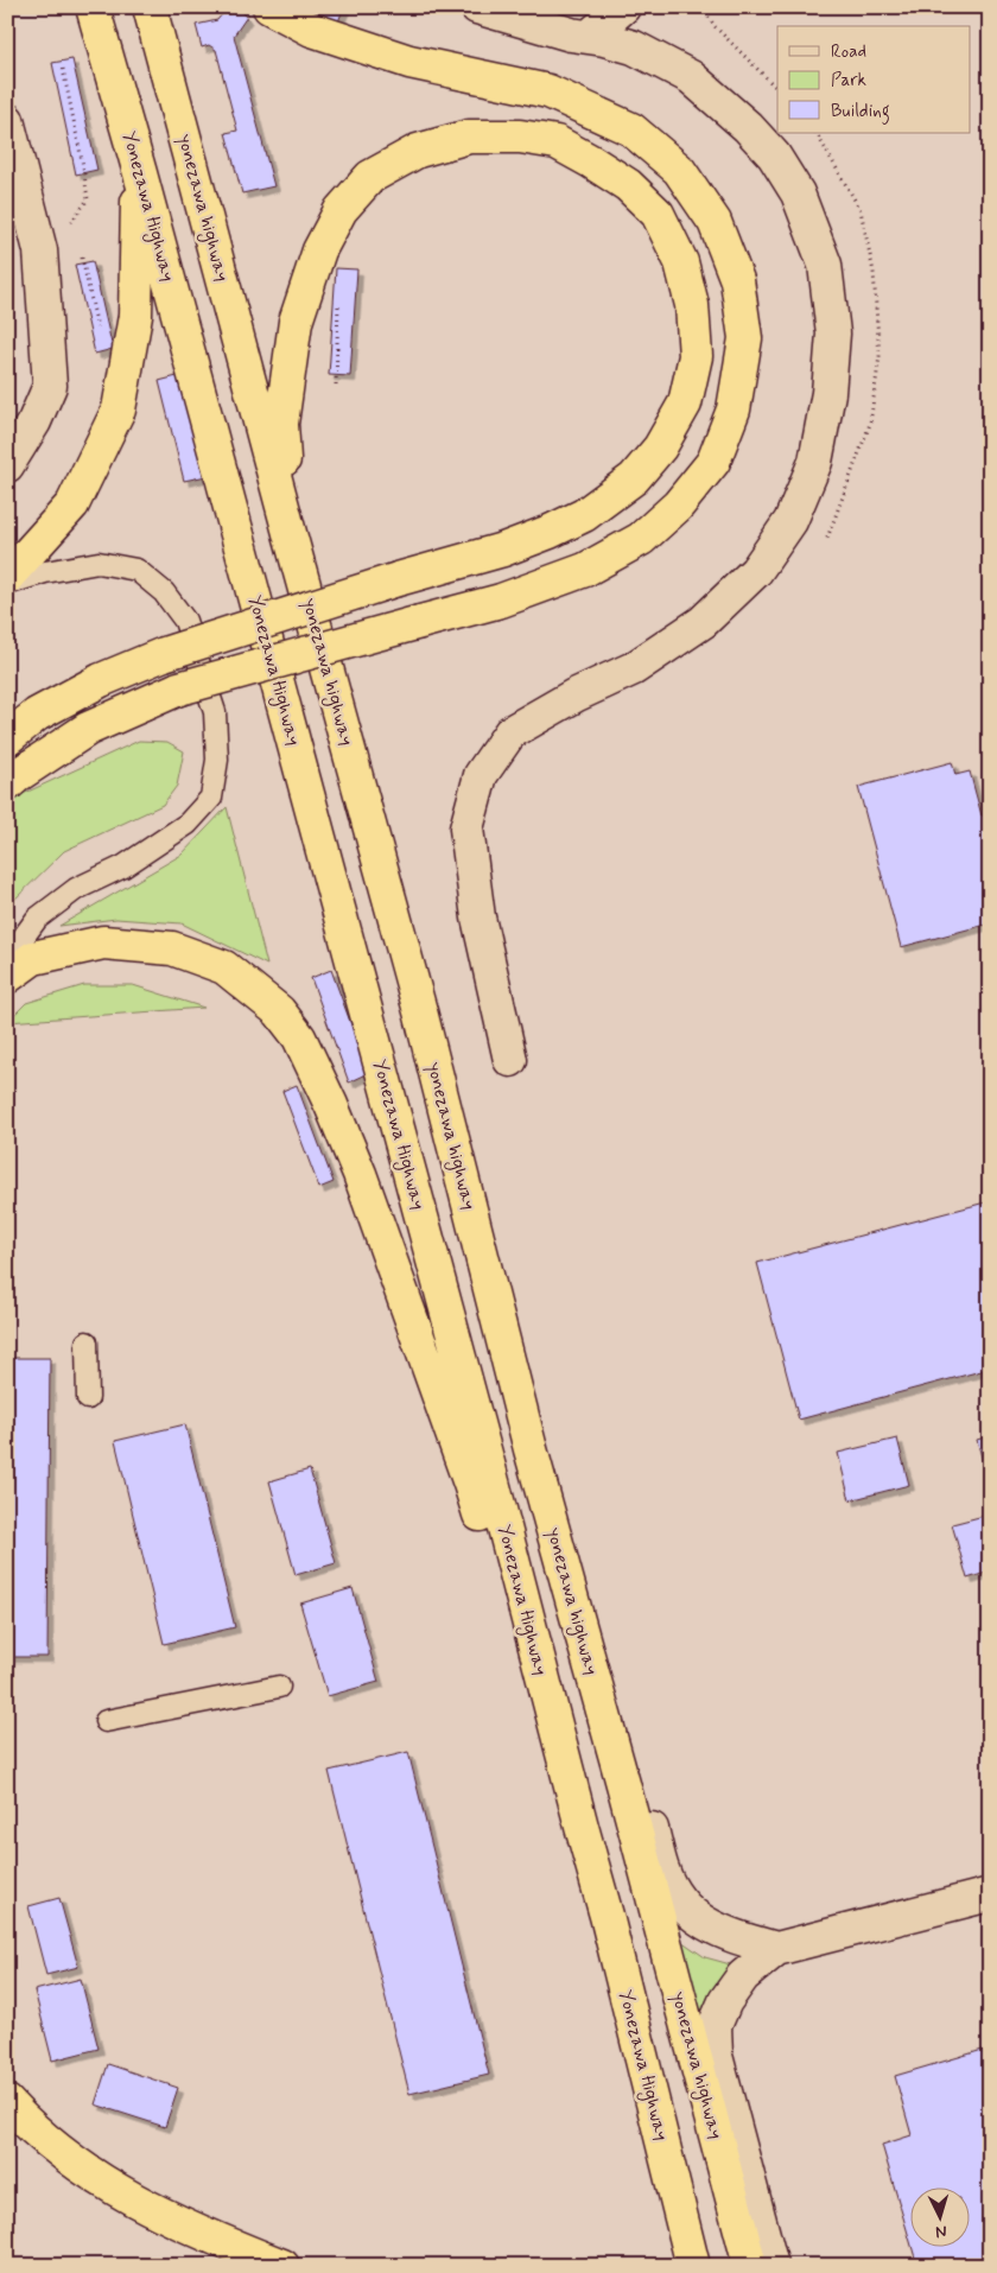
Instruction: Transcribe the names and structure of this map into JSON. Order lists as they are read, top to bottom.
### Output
{
  "streets": {
    "highway": ["Yonezawa Highway", "yonezawa highway"]
  },
  "legend": ["Road", "Park", "Building"],
  "north": "bottom"
}
